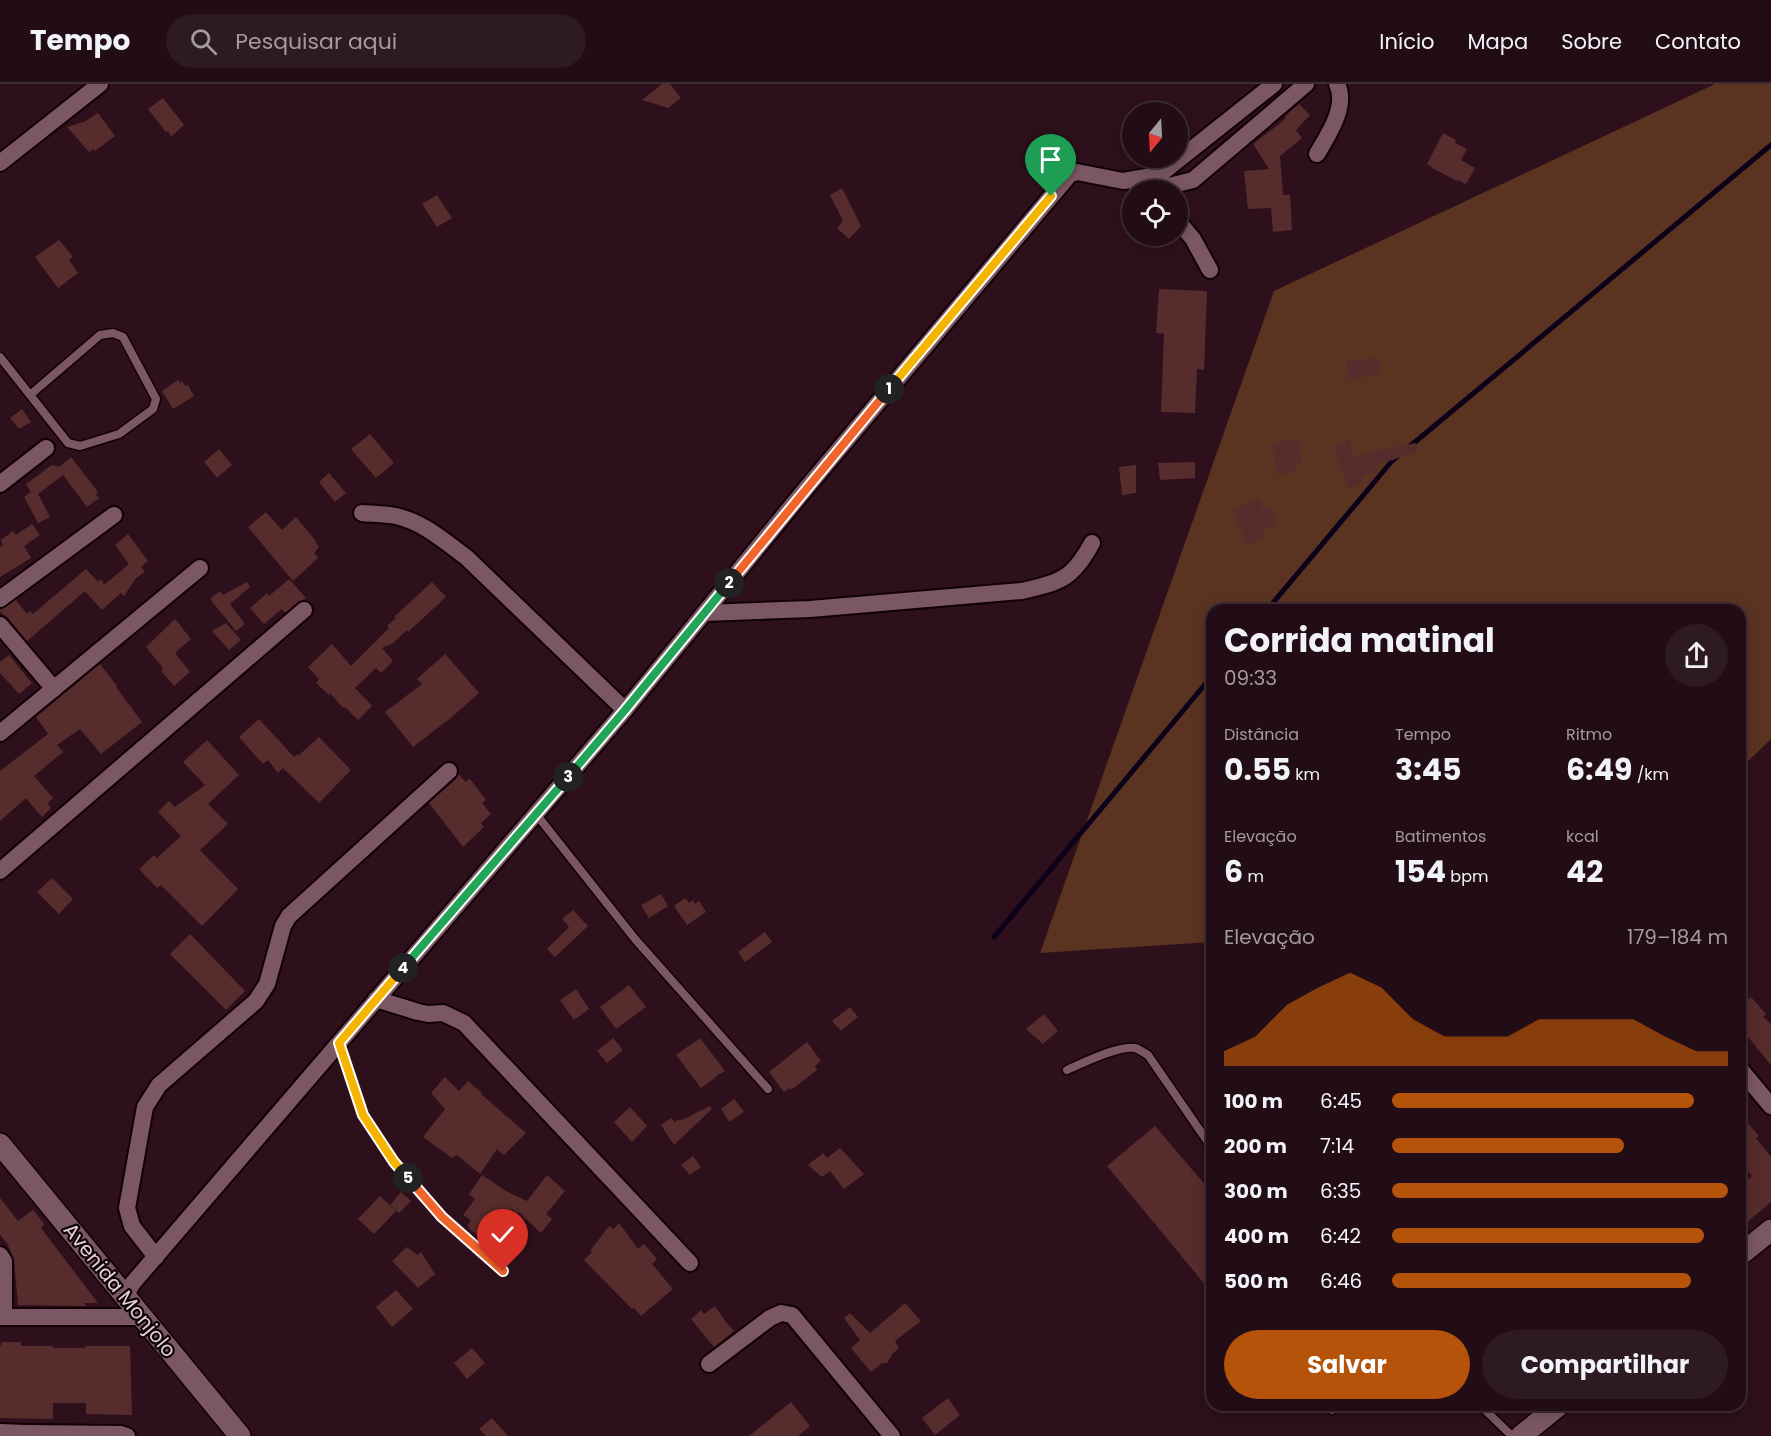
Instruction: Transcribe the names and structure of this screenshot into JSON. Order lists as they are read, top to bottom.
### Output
{
  "streets": {
    "street": ["Avenida Monjolo"]
  },
  "north": "bottom",
  "page": {
    "header": "Tempo",
    "search": "Pesquisar aqui",
    "nav": [
      "Início",
      "Mapa",
      "Sobre",
      "Contato"
    ],
    "pins": [
      "1",
      "2",
      "3",
      "4",
      "5"
    ],
    "heading": ["Corrida matinal", "09:33"],
    "stats": [
      ["Distância", "0.55 km"],
      ["Tempo", "3:45"],
      ["Ritmo", "6:49 /km"],
      ["Elevação", "6 m"],
      ["Batimentos", "154 bpm"],
      ["kcal", "42"]
    ],
    "chart": ["Elevação", "179–184 m"],
    "list": [
      {
        "name": "100 m",
        "note": "6:45"
      },
      {
        "name": "200 m",
        "note": "7:14"
      },
      {
        "name": "300 m",
        "note": "6:35"
      },
      {
        "name": "400 m",
        "note": "6:42"
      },
      {
        "name": "500 m",
        "note": "6:46"
      }
    ],
    "buttons": ["Salvar", "Compartilhar"]
  }
}
